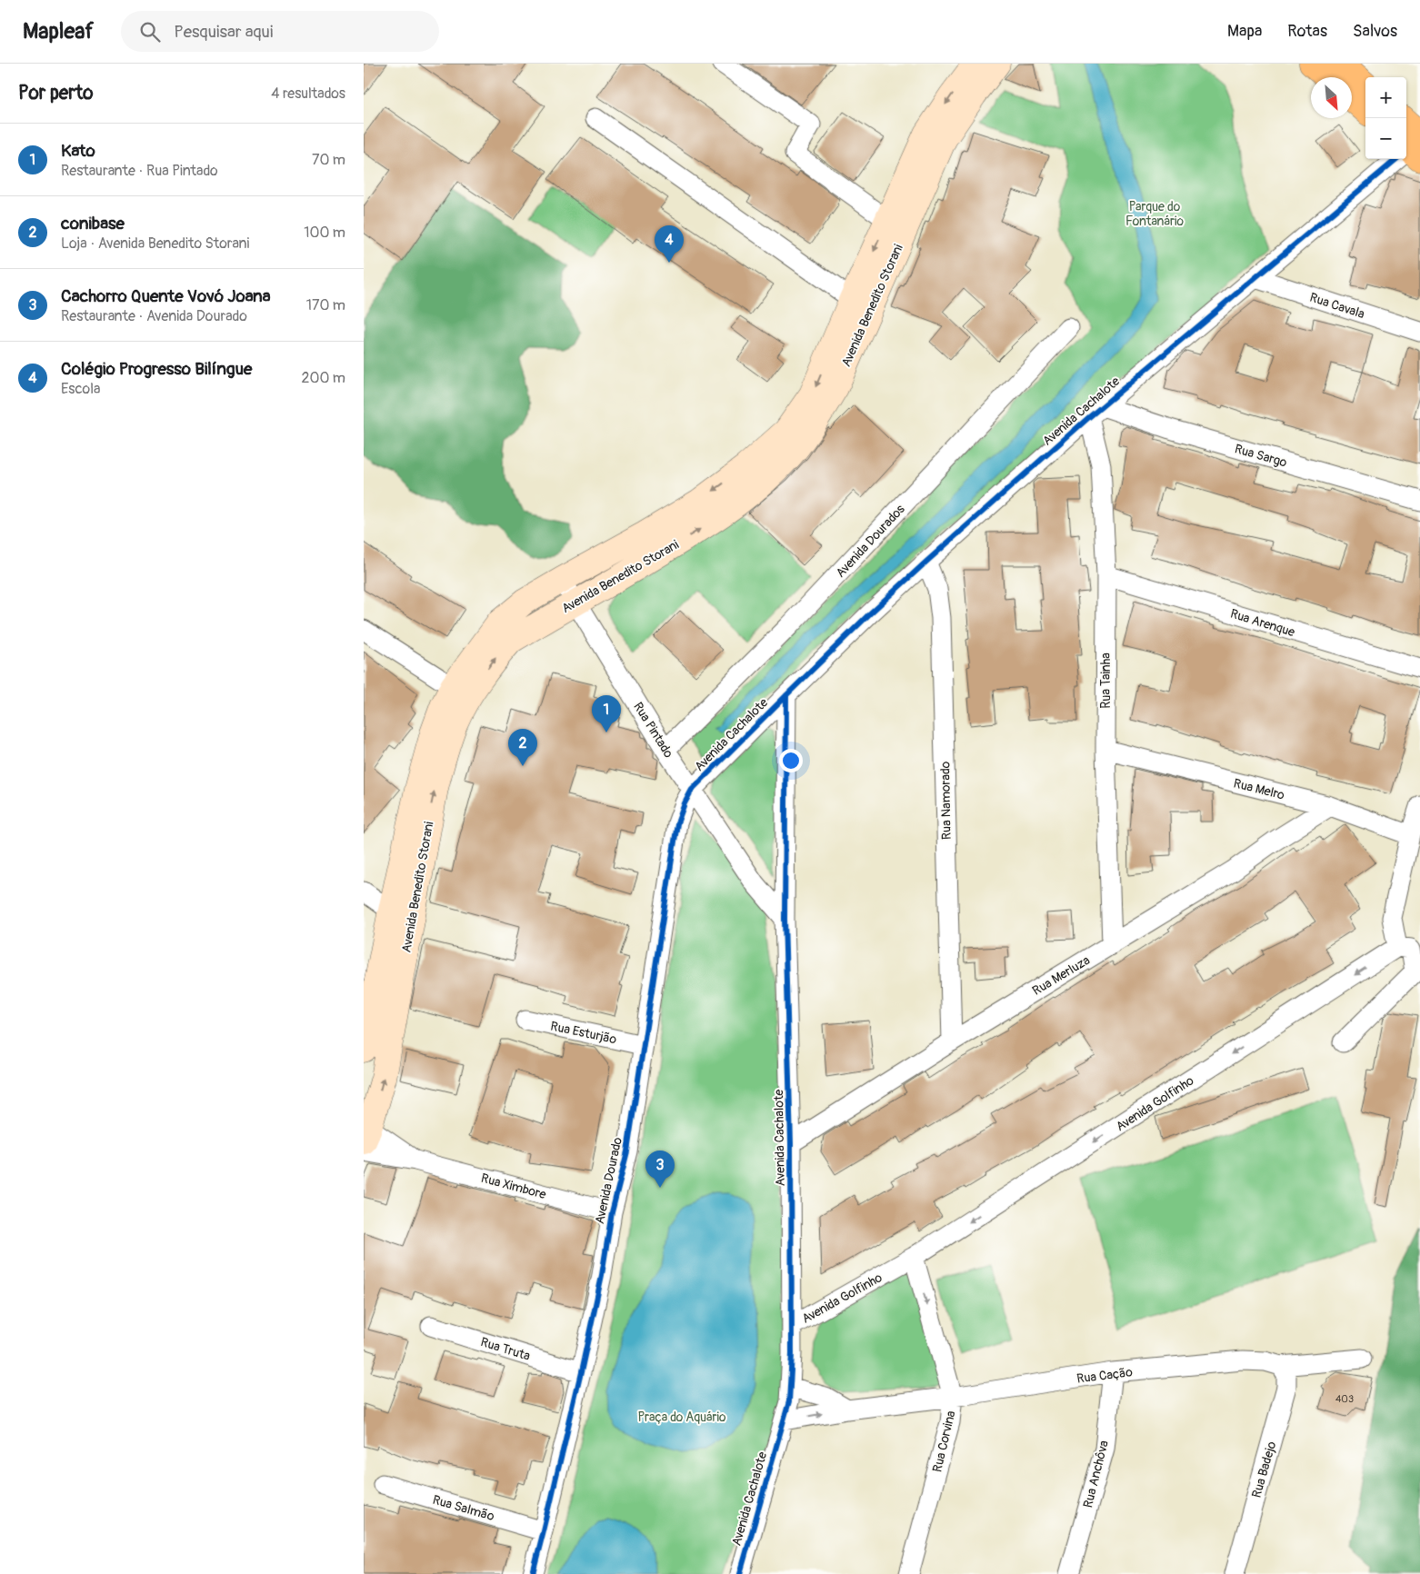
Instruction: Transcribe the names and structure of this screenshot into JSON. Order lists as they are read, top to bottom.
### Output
{
  "streets": {
    "main road": ["Avenida Benedito Storani"],
    "street": [
      "Rua Cavala",
      "Avenida Cachalote",
      "Rua Sargo",
      "Avenida Dourados",
      "Rua Arenque",
      "Rua Tainha",
      "Rua Pintado",
      "Rua Melro",
      "Rua Namorado",
      "Rua Merluza",
      "Rua Esturjão",
      "Avenida Golfinho",
      "Avenida Dourado",
      "Rua Ximbore",
      "Rua Truta",
      "Rua Cação",
      "Rua Corvina",
      "Rua Badejo",
      "Rua Anchôva",
      "Rua Salmão"
    ]
  },
  "crossings": [
    ["Avenida Benedito Storani", "Rua Pintado"],
    ["Avenida Benedito Storani", "Rua Ximbore"],
    ["Rua Cavala", "Avenida Cachalote"],
    ["Avenida Cachalote", "Rua Sargo"],
    ["Avenida Cachalote", "Rua Tainha"],
    ["Avenida Cachalote", "Rua Pintado"],
    ["Avenida Cachalote", "Rua Namorado"],
    ["Avenida Cachalote", "Rua Merluza"],
    ["Avenida Cachalote", "Avenida Golfinho"],
    ["Avenida Cachalote", "Avenida Dourado"],
    ["Avenida Cachalote", "Rua Cação"],
    ["Rua Sargo", "Rua Tainha"],
    ["Avenida Dourados", "Rua Pintado"],
    ["Rua Arenque", "Rua Tainha"],
    ["Rua Tainha", "Rua Melro"],
    ["Rua Tainha", "Rua Merluza"],
    ["Rua Pintado", "Avenida Dourado"],
    ["Rua Melro", "Rua Merluza"],
    ["Rua Namorado", "Rua Merluza"],
    ["Rua Esturjão", "Avenida Dourado"],
    ["Avenida Golfinho", "Rua Corvina"],
    ["Avenida Dourado", "Rua Ximbore"],
    ["Avenida Dourado", "Rua Truta"],
    ["Avenida Dourado", "Rua Salmão"],
    ["Rua Cação", "Rua Corvina"],
    ["Rua Cação", "Rua Badejo"],
    ["Rua Cação", "Rua Anchôva"]
  ],
  "one_way": ["Avenida Golfinho", "Rua Corvina"],
  "parks": ["Parque do Fontanário", "Praça do Aquário"],
  "house_numbers": ["403"],
  "north": "bottom right",
  "page": {
    "header": "Mapleaf",
    "search": "Pesquisar aqui",
    "nav": ["Mapa", "Rotas", "Salvos"],
    "heading": ["Por perto", "4 resultados"],
    "map_buttons": ["+", "−"],
    "list": [
      {
        "mark": "1",
        "name": "Kato",
        "note": "Restaurante · Rua Pintado",
        "value": "70 m"
      },
      {
        "mark": "2",
        "name": "conibase",
        "note": "Loja · Avenida Benedito Storani",
        "value": "100 m"
      },
      {
        "mark": "3",
        "name": "Cachorro Quente Vovó Joana",
        "note": "Restaurante · Avenida Dourado",
        "value": "170 m"
      },
      {
        "mark": "4",
        "name": "Colégio Progresso Bilíngue",
        "note": "Escola",
        "value": "200 m"
      }
    ],
    "pins": [
      "4",
      "1",
      "2",
      "3"
    ]
  }
}
